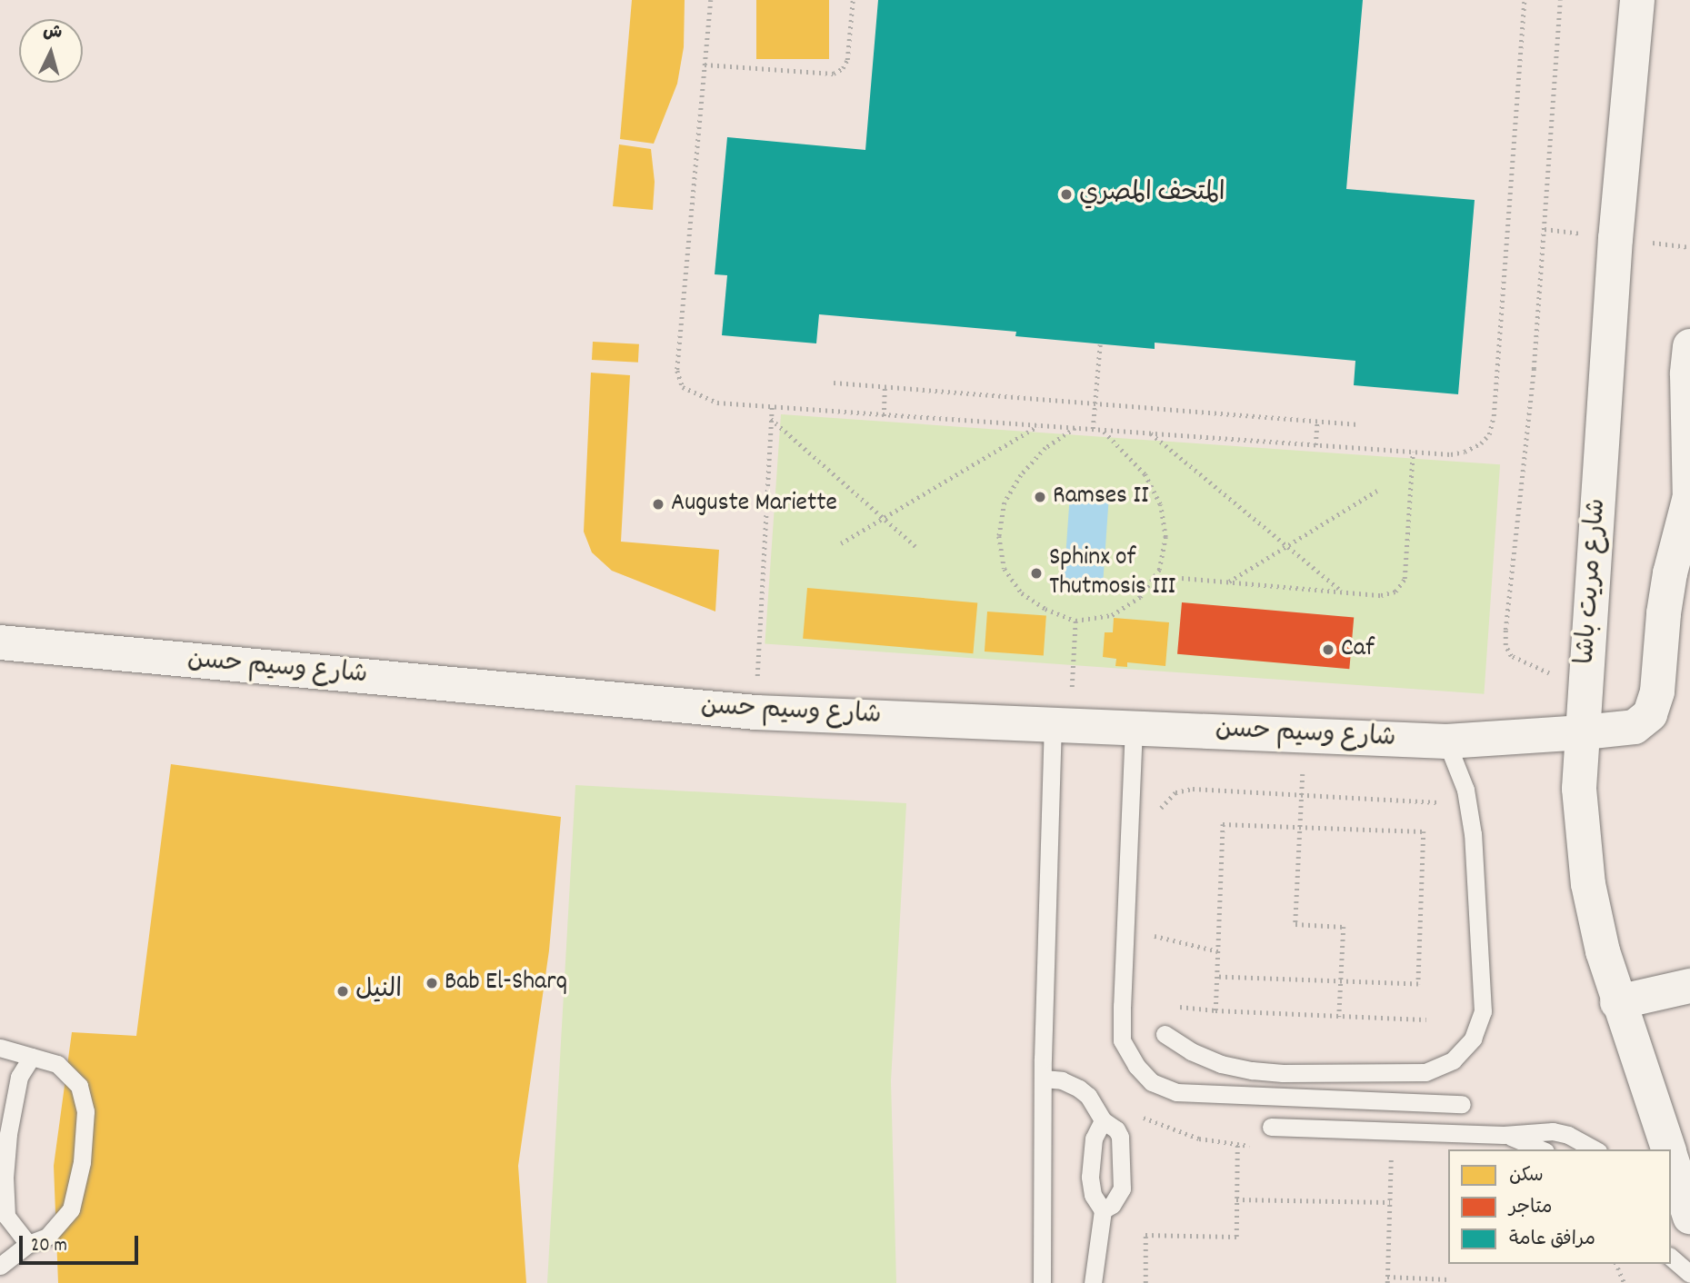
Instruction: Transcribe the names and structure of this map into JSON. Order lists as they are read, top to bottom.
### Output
{
  "streets": {
    "main road": ["شارع مريت باشا", "شارع وسيم حسن"]
  },
  "crossings": [
    ["شارع مريت باشا", "شارع وسيم حسن"]
  ],
  "places": [
    "المتحف المصري",
    "Ramses II",
    "Auguste Mariette",
    "Sphinx of Thutmosis III",
    "Caf",
    "Bab El-Sharq",
    "النيل"
  ],
  "legend": ["سكن", "متاجر", "مرافق عامة"],
  "scale_bar": "20 m",
  "north": "top"
}
